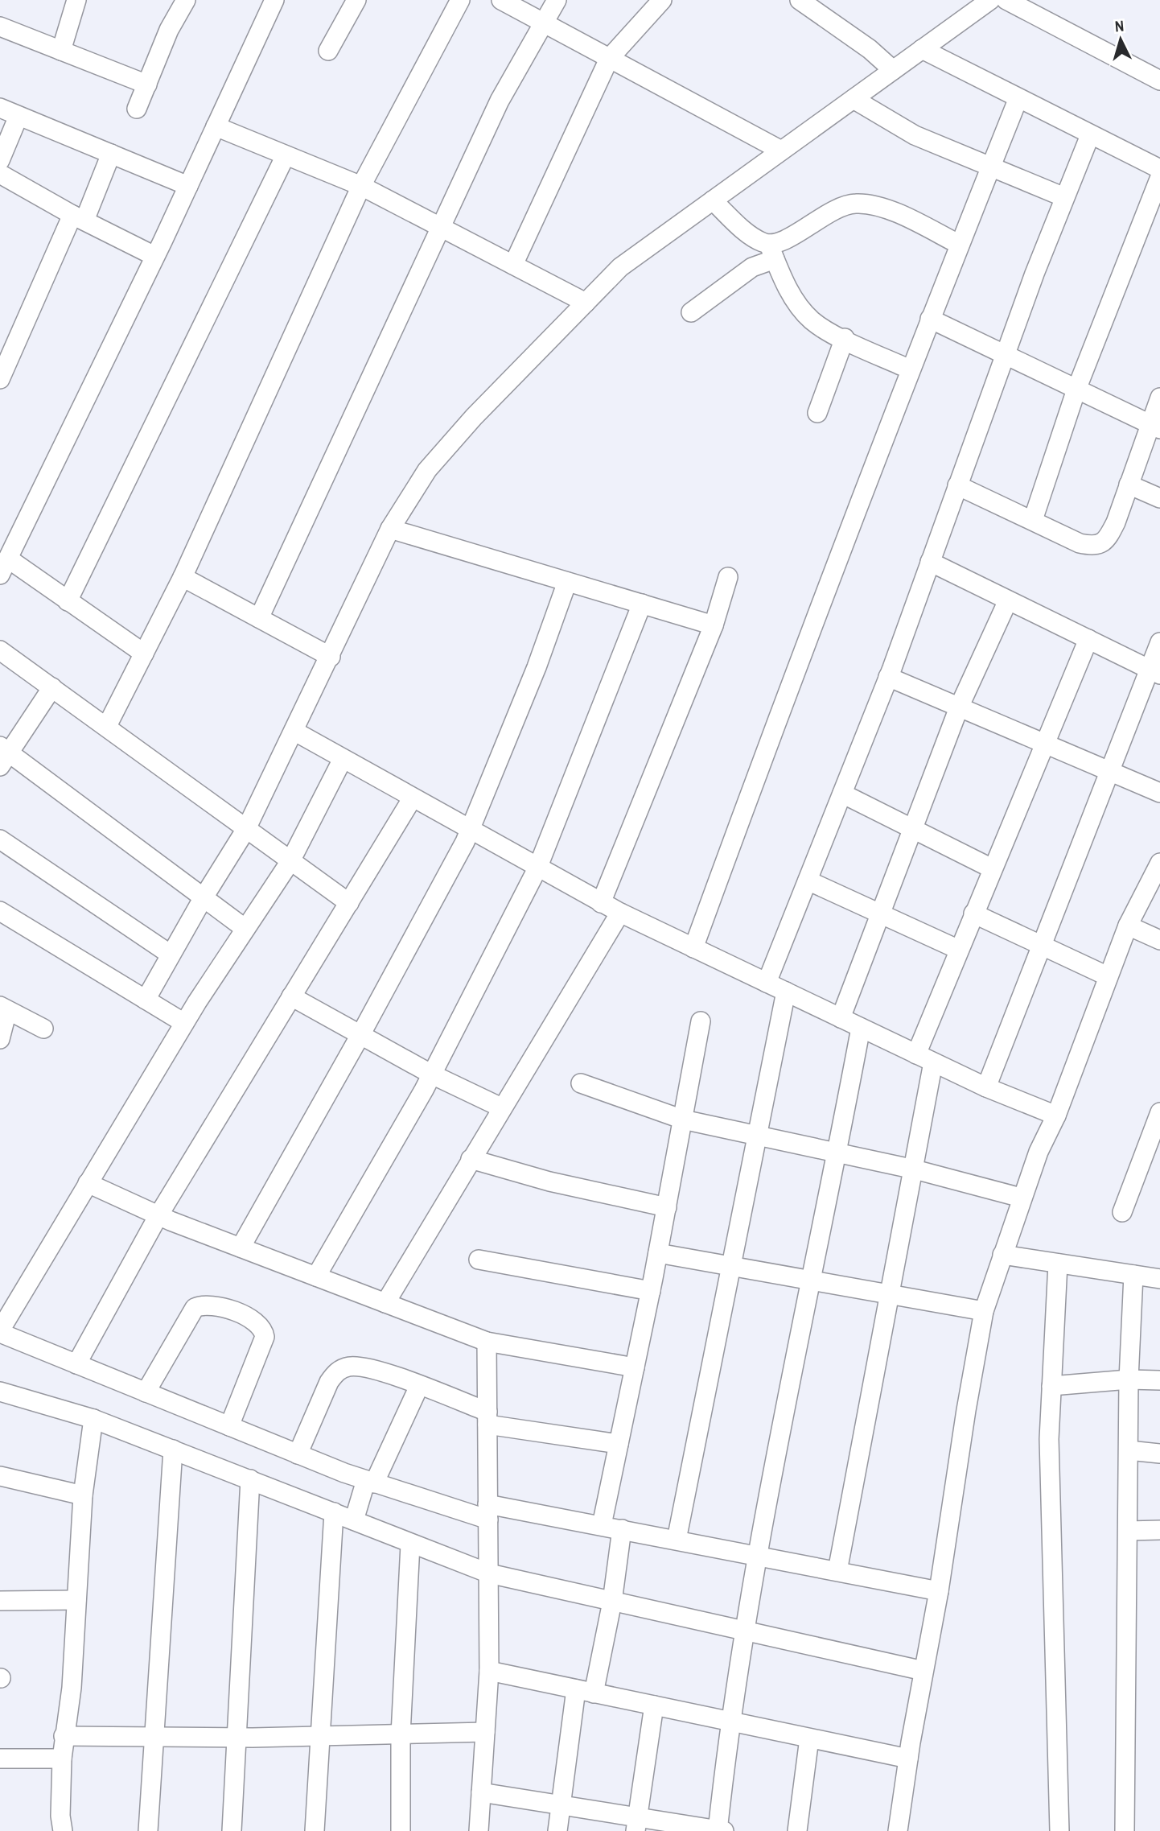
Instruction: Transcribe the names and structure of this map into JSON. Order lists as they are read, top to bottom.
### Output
{
  "north": "top"
}
